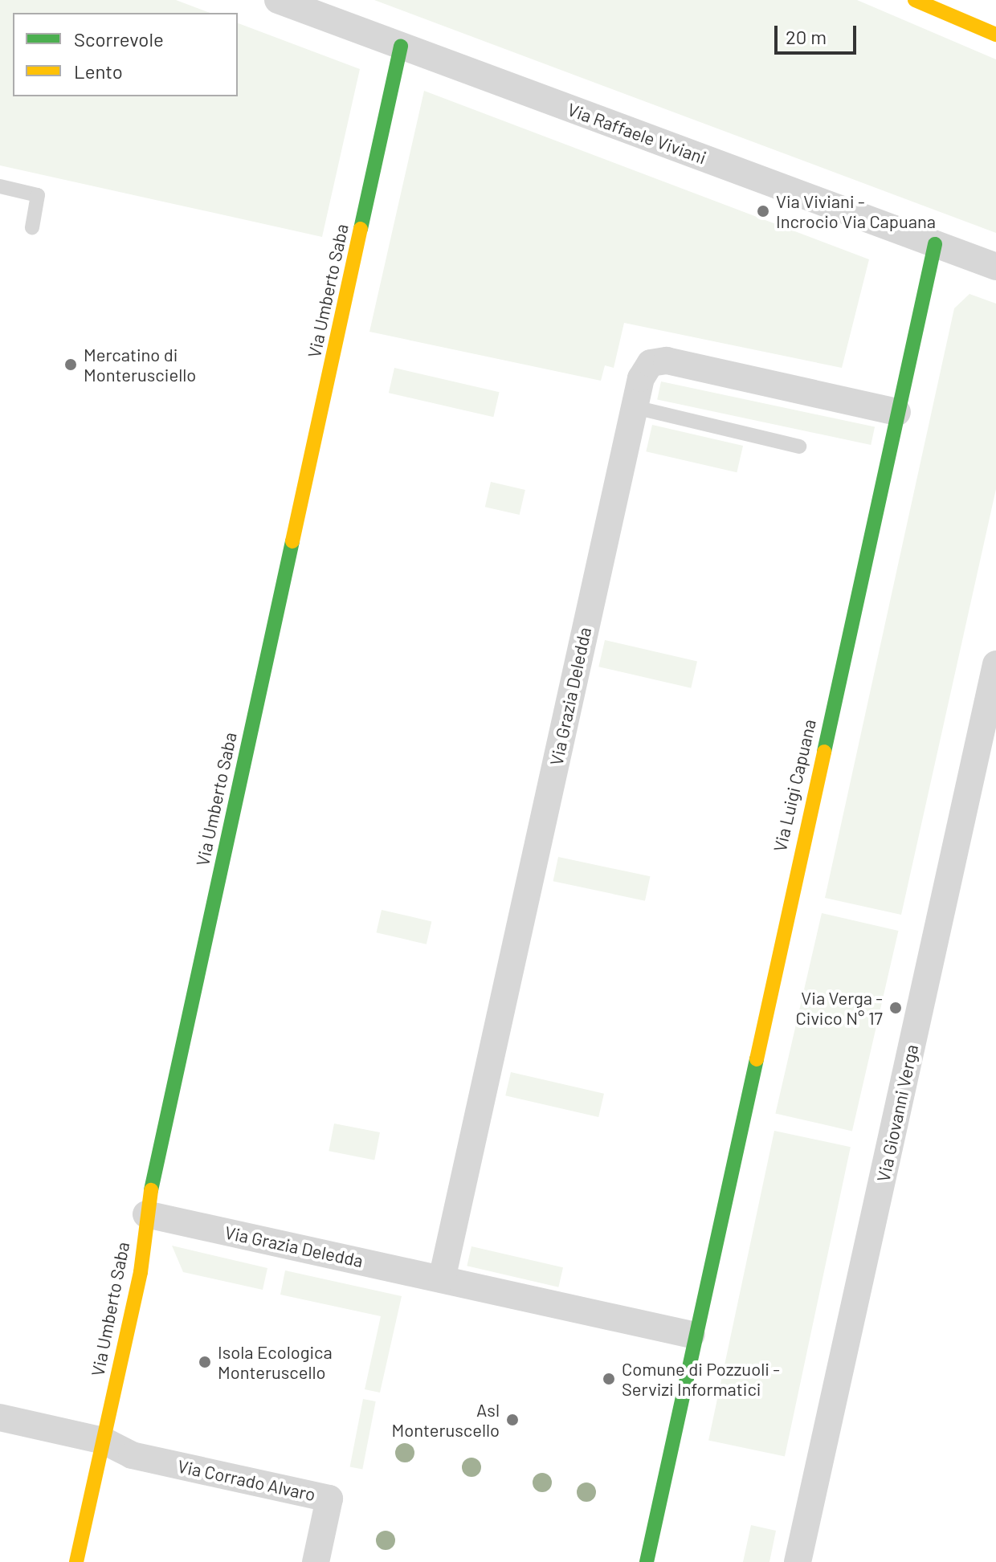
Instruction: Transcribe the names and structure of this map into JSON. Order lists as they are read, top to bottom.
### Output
{
  "streets": {
    "main road": ["Via Umberto Saba", "Via Luigi Capuana"],
    "street": [
      "Via Raffaele Viviani",
      "Via Grazia Deledda",
      "Via Giovanni Verga",
      "Via Corrado Alvaro"
    ]
  },
  "crossings": [
    ["Via Raffaele Viviani", "Via Umberto Saba"],
    ["Via Raffaele Viviani", "Via Luigi Capuana"],
    ["Via Umberto Saba", "Via Grazia Deledda"],
    ["Via Umberto Saba", "Via Corrado Alvaro"],
    ["Via Grazia Deledda", "Via Luigi Capuana"]
  ],
  "places": [
    "Via Viviani - Incrocio Via Capuana",
    "Mercatino di Monterusciello",
    "Via Verga - Civico N° 17",
    "Isola Ecologica Monteruscello",
    "Comune di Pozzuoli - Servizi Informatici",
    "Asl Monteruscello"
  ],
  "legend": ["Scorrevole", "Lento"],
  "scale_bar": "20 m"
}
